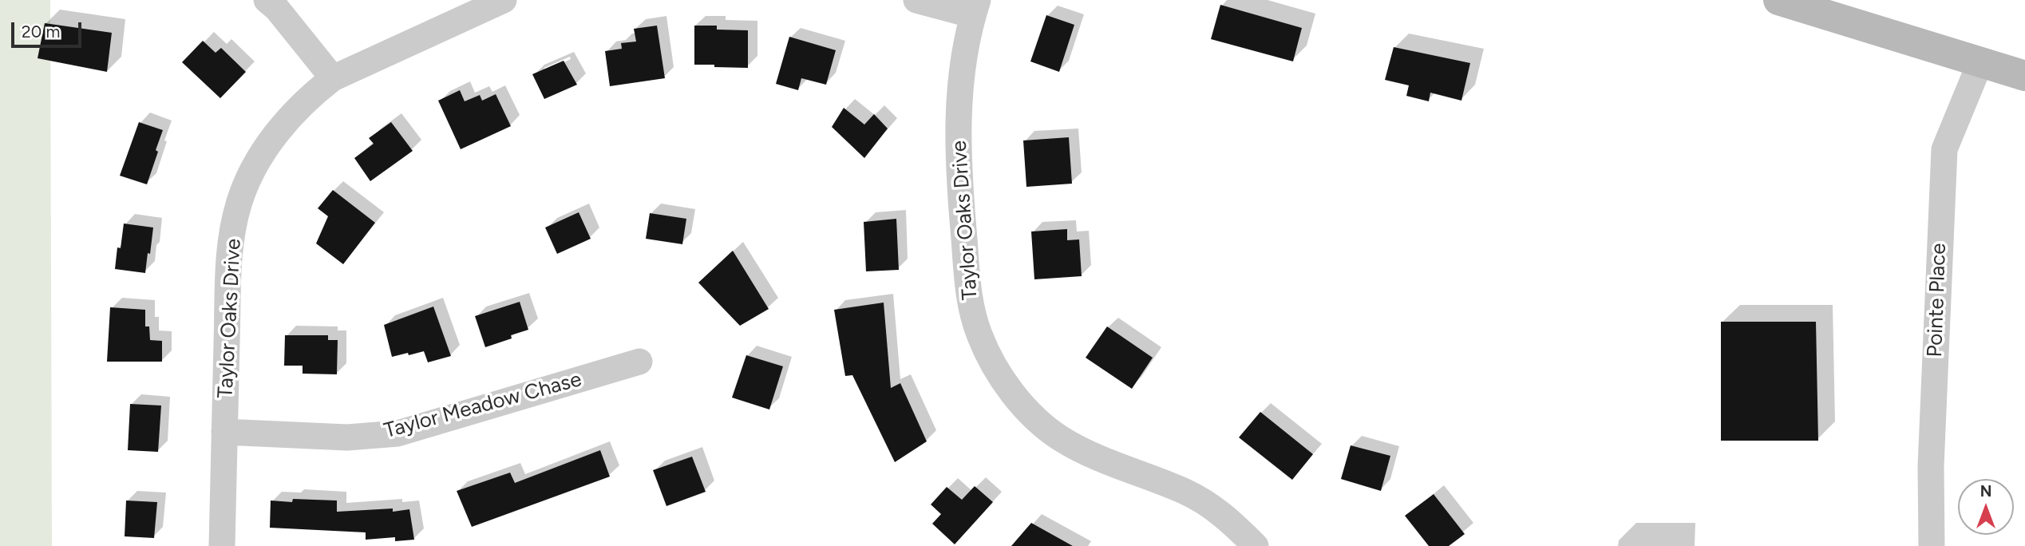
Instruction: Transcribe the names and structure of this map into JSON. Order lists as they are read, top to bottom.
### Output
{
  "streets": {
    "street": ["Taylor Oaks Drive", "Pointe Place", "Taylor Meadow Chase"]
  },
  "crossings": [
    ["Taylor Oaks Drive", "Taylor Meadow Chase"]
  ],
  "scale_bar": "20 m",
  "north": "top"
}
